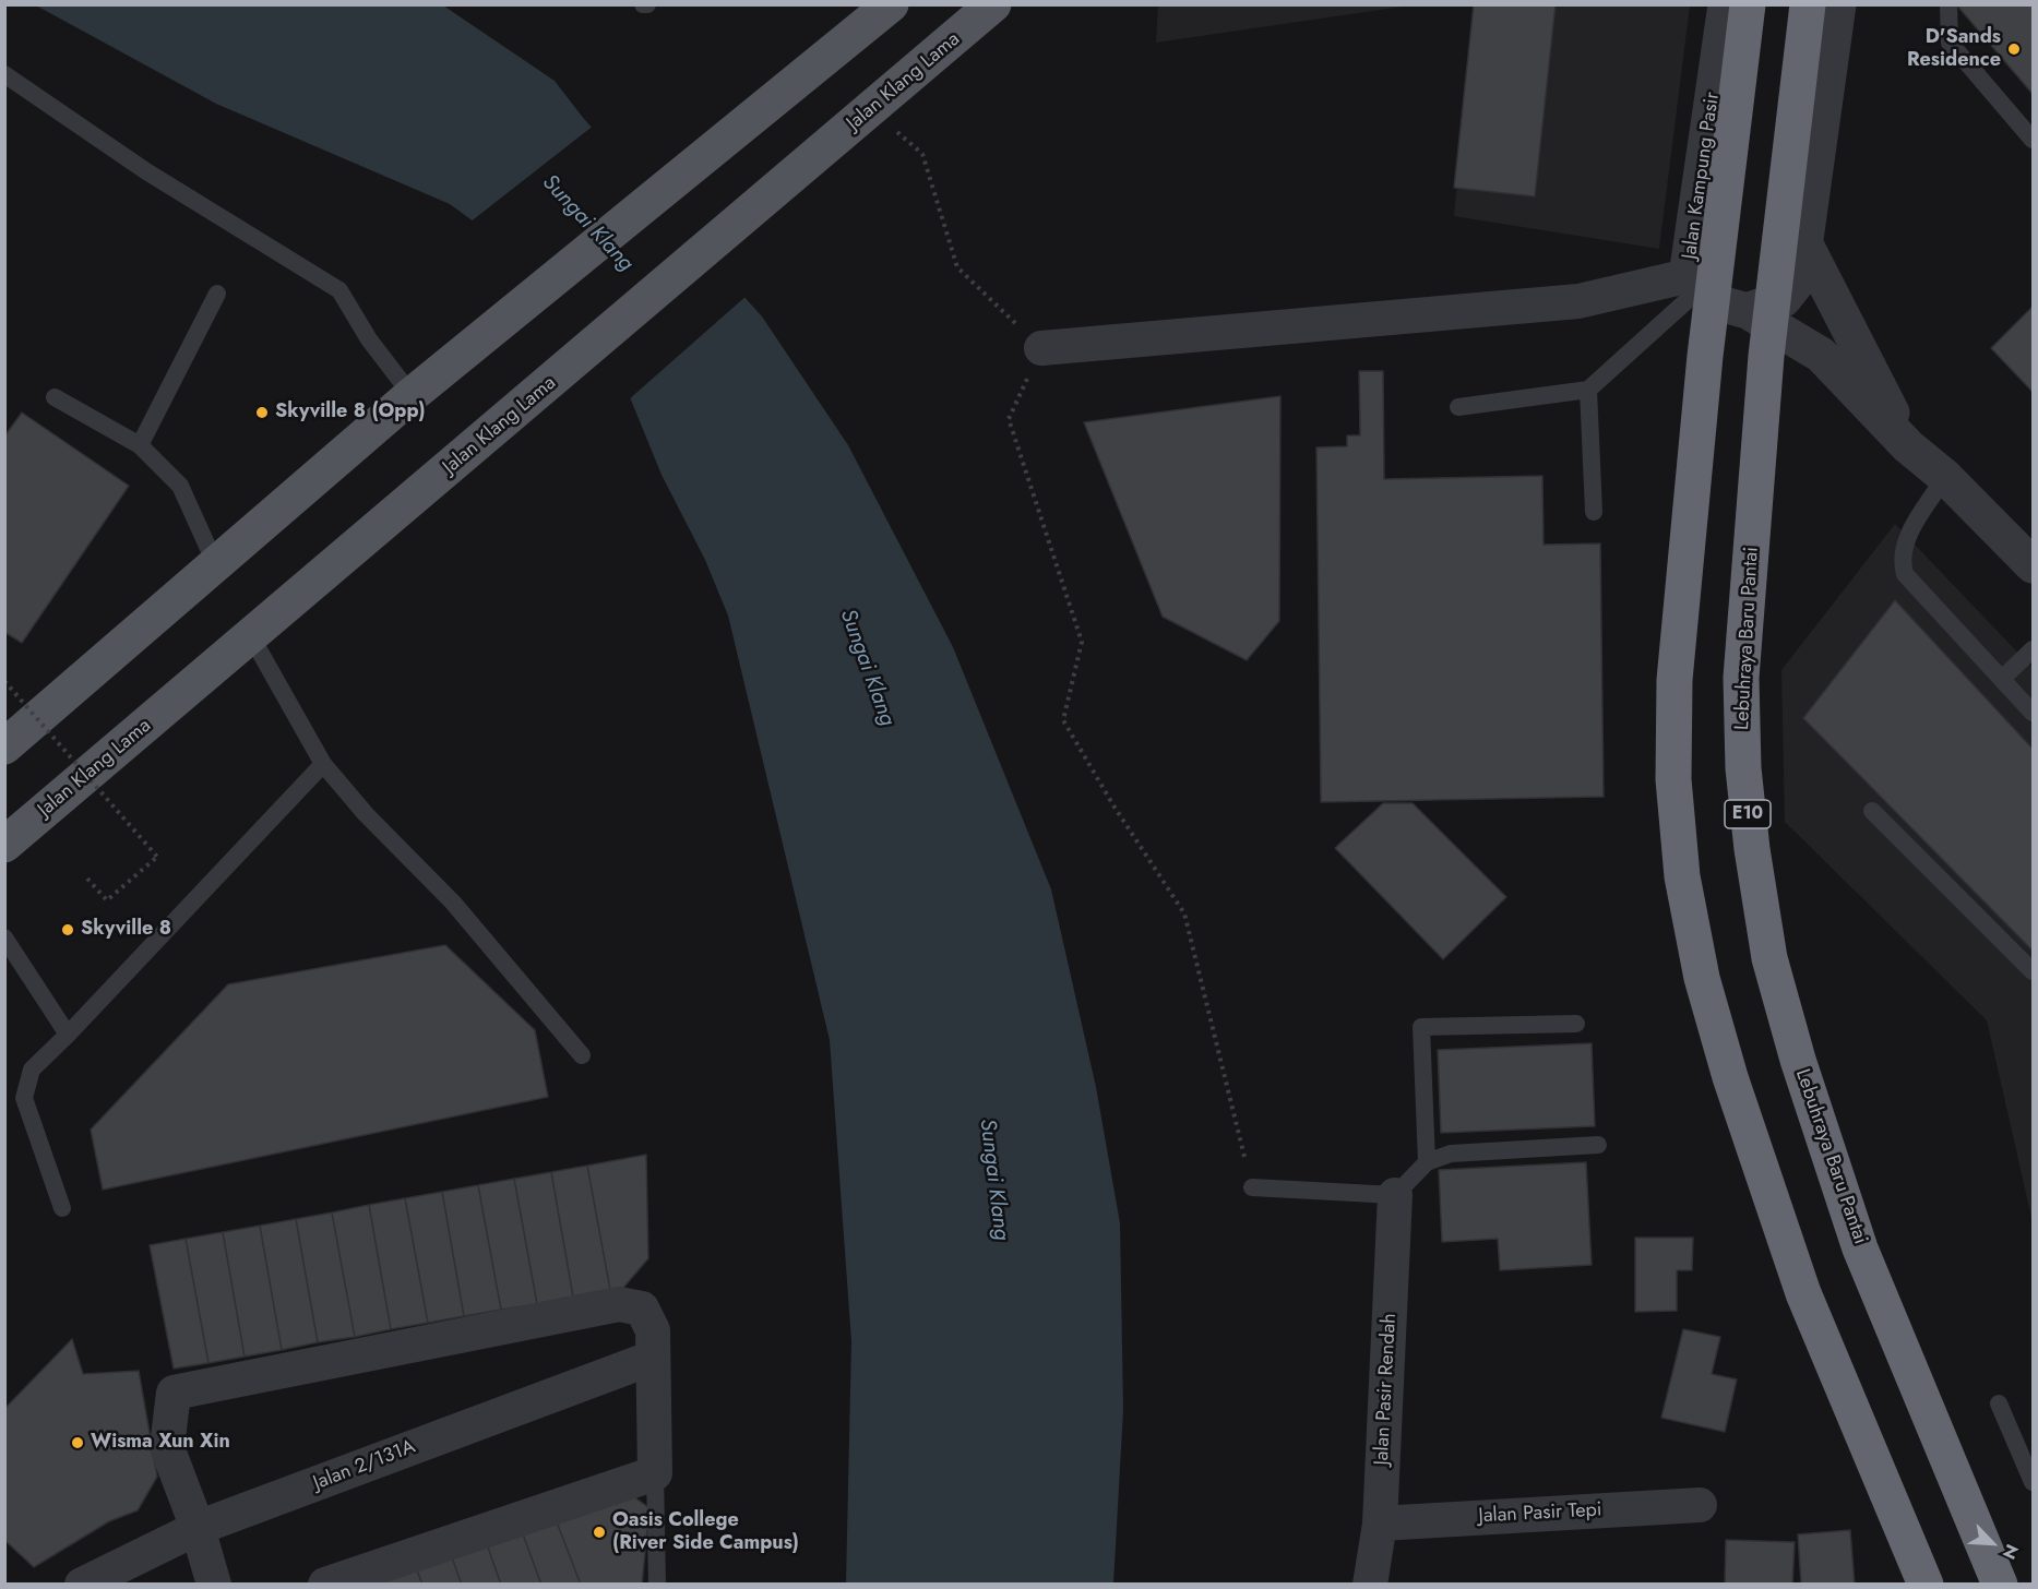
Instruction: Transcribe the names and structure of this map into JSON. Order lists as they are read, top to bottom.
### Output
{
  "streets": {
    "highway": ["Lebuhraya Baru Pantai", "E10"],
    "main road": ["Jalan Klang Lama"],
    "street": [
      "Jalan Kampung Pasir",
      "Jalan Pasir Rendah",
      "Jalan 2/131A",
      "Jalan Pasir Tepi"
    ]
  },
  "crossings": [
    ["Jalan Pasir Rendah", "Jalan Pasir Tepi"]
  ],
  "water": ["Sungai Klang"],
  "places": [
    "D'Sands Residence",
    "Skyville 8 (Opp)",
    "Skyville 8",
    "Wisma Xun Xin",
    "Oasis College (River Side Campus)"
  ],
  "north": "bottom right"
}
